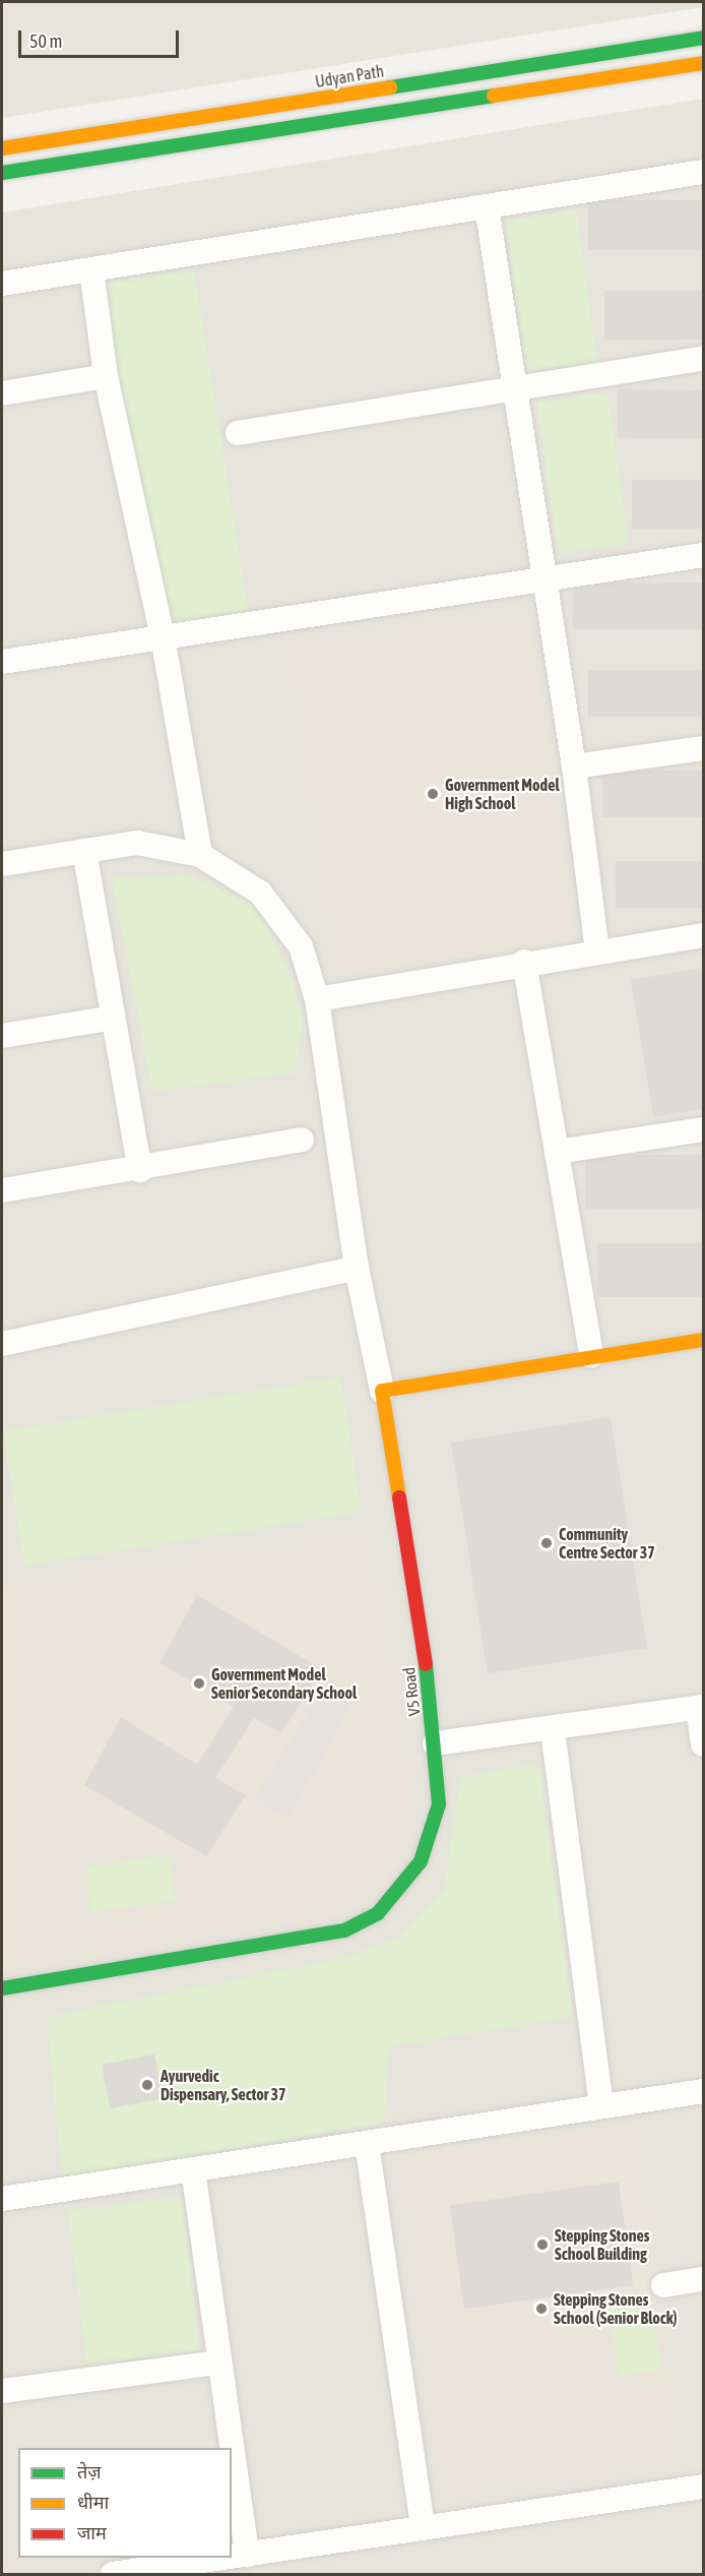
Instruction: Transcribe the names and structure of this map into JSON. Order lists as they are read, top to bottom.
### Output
{
  "streets": {
    "main road": ["Udyan Path", "V5 Road"]
  },
  "places": [
    "Government Model High School",
    "Community Centre Sector 37",
    "Government Model Senior Secondary School",
    "Ayurvedic Dispensary, Sector 37",
    "Stepping Stones School Building",
    "Stepping Stones School (Senior Block)"
  ],
  "legend": ["तेज़", "धीमा", "जाम"],
  "scale_bar": "50 m"
}
